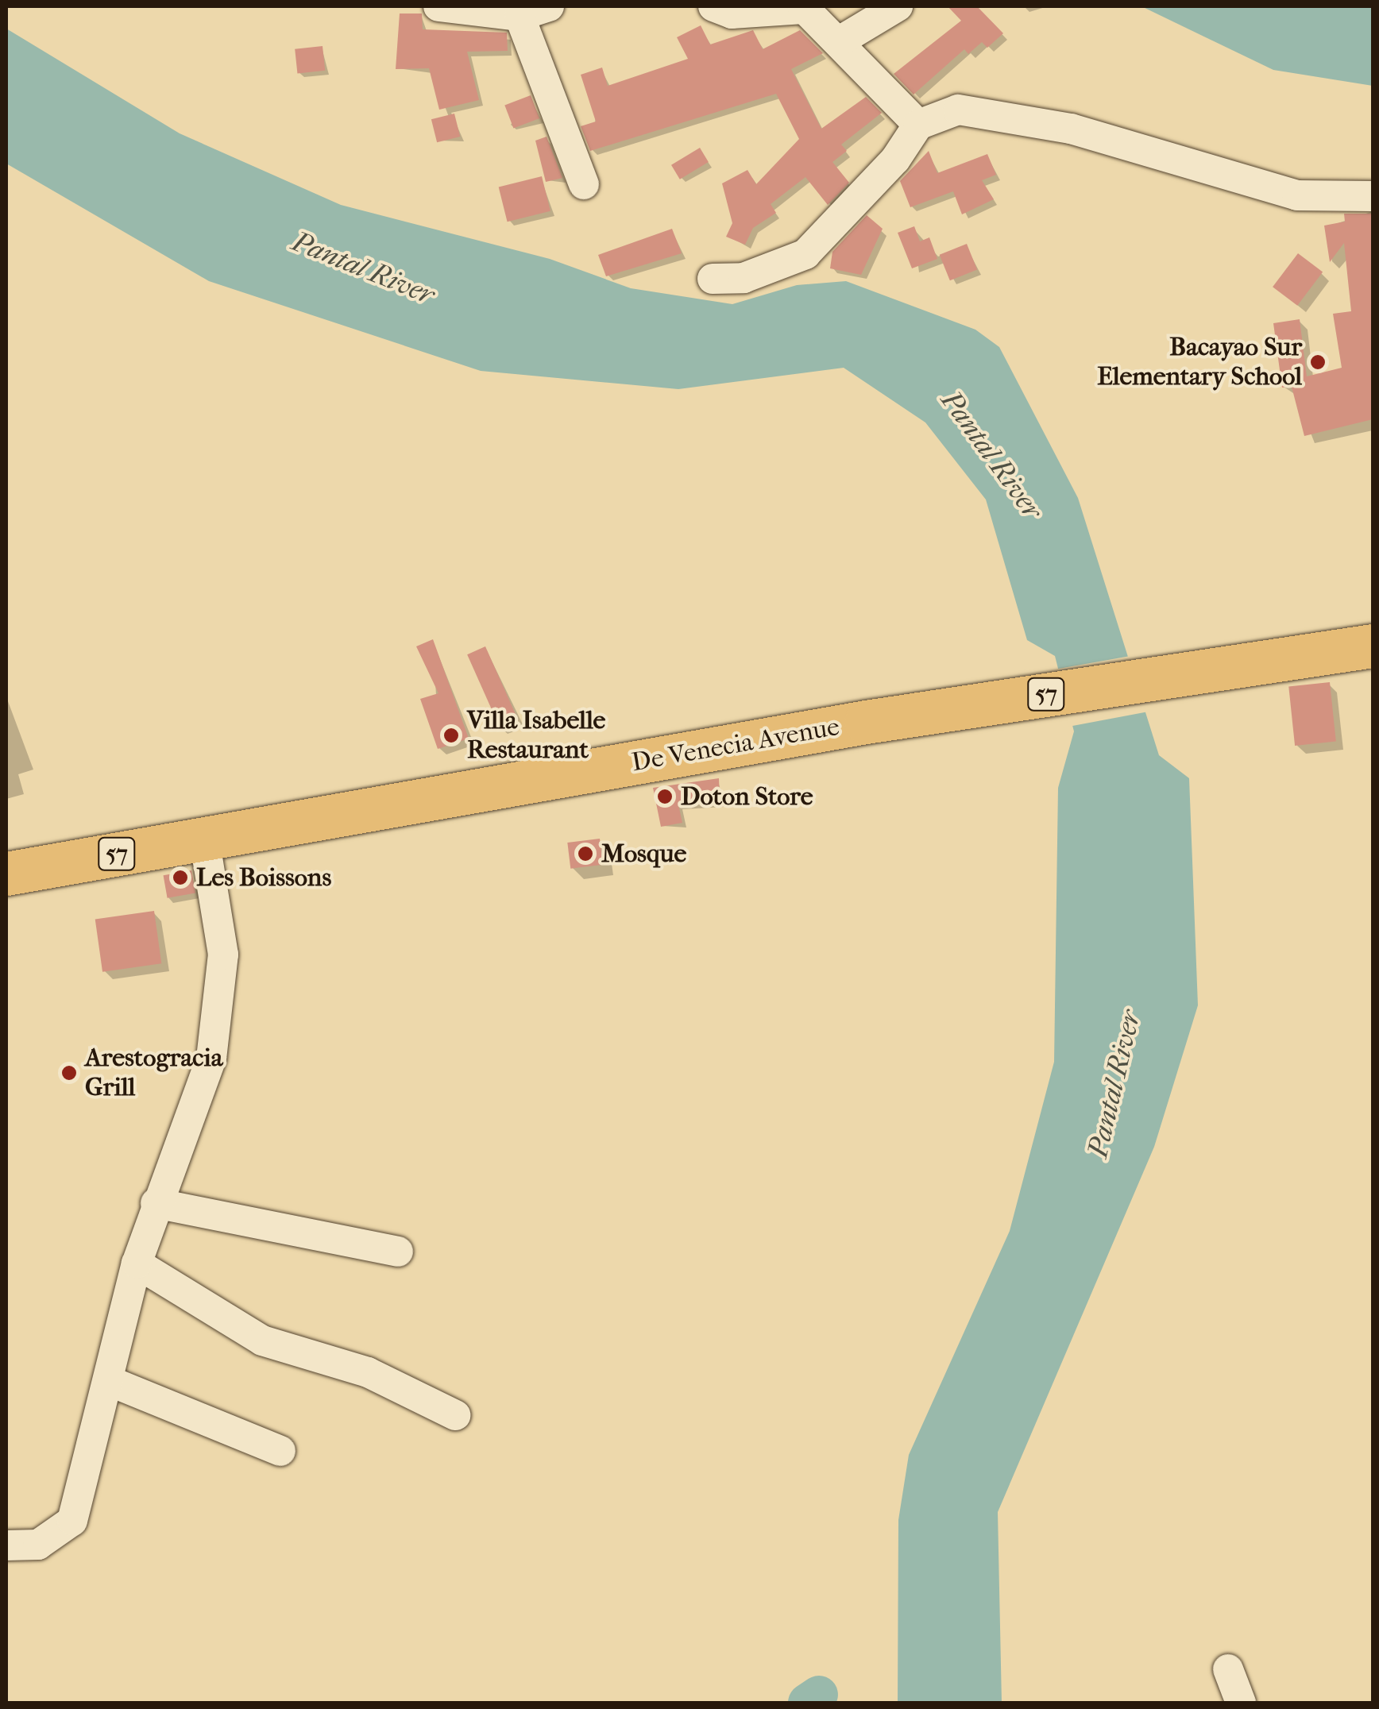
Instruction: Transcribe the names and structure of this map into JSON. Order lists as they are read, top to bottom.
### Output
{
  "streets": {
    "highway": ["57", "De Venecia Avenue"]
  },
  "water": ["Pantal River"],
  "places": [
    "Bacayao Sur Elementary School",
    "Villa Isabelle Restaurant",
    "Doton Store",
    "Mosque",
    "Les Boissons",
    "Arestogracia Grill"
  ]
}
